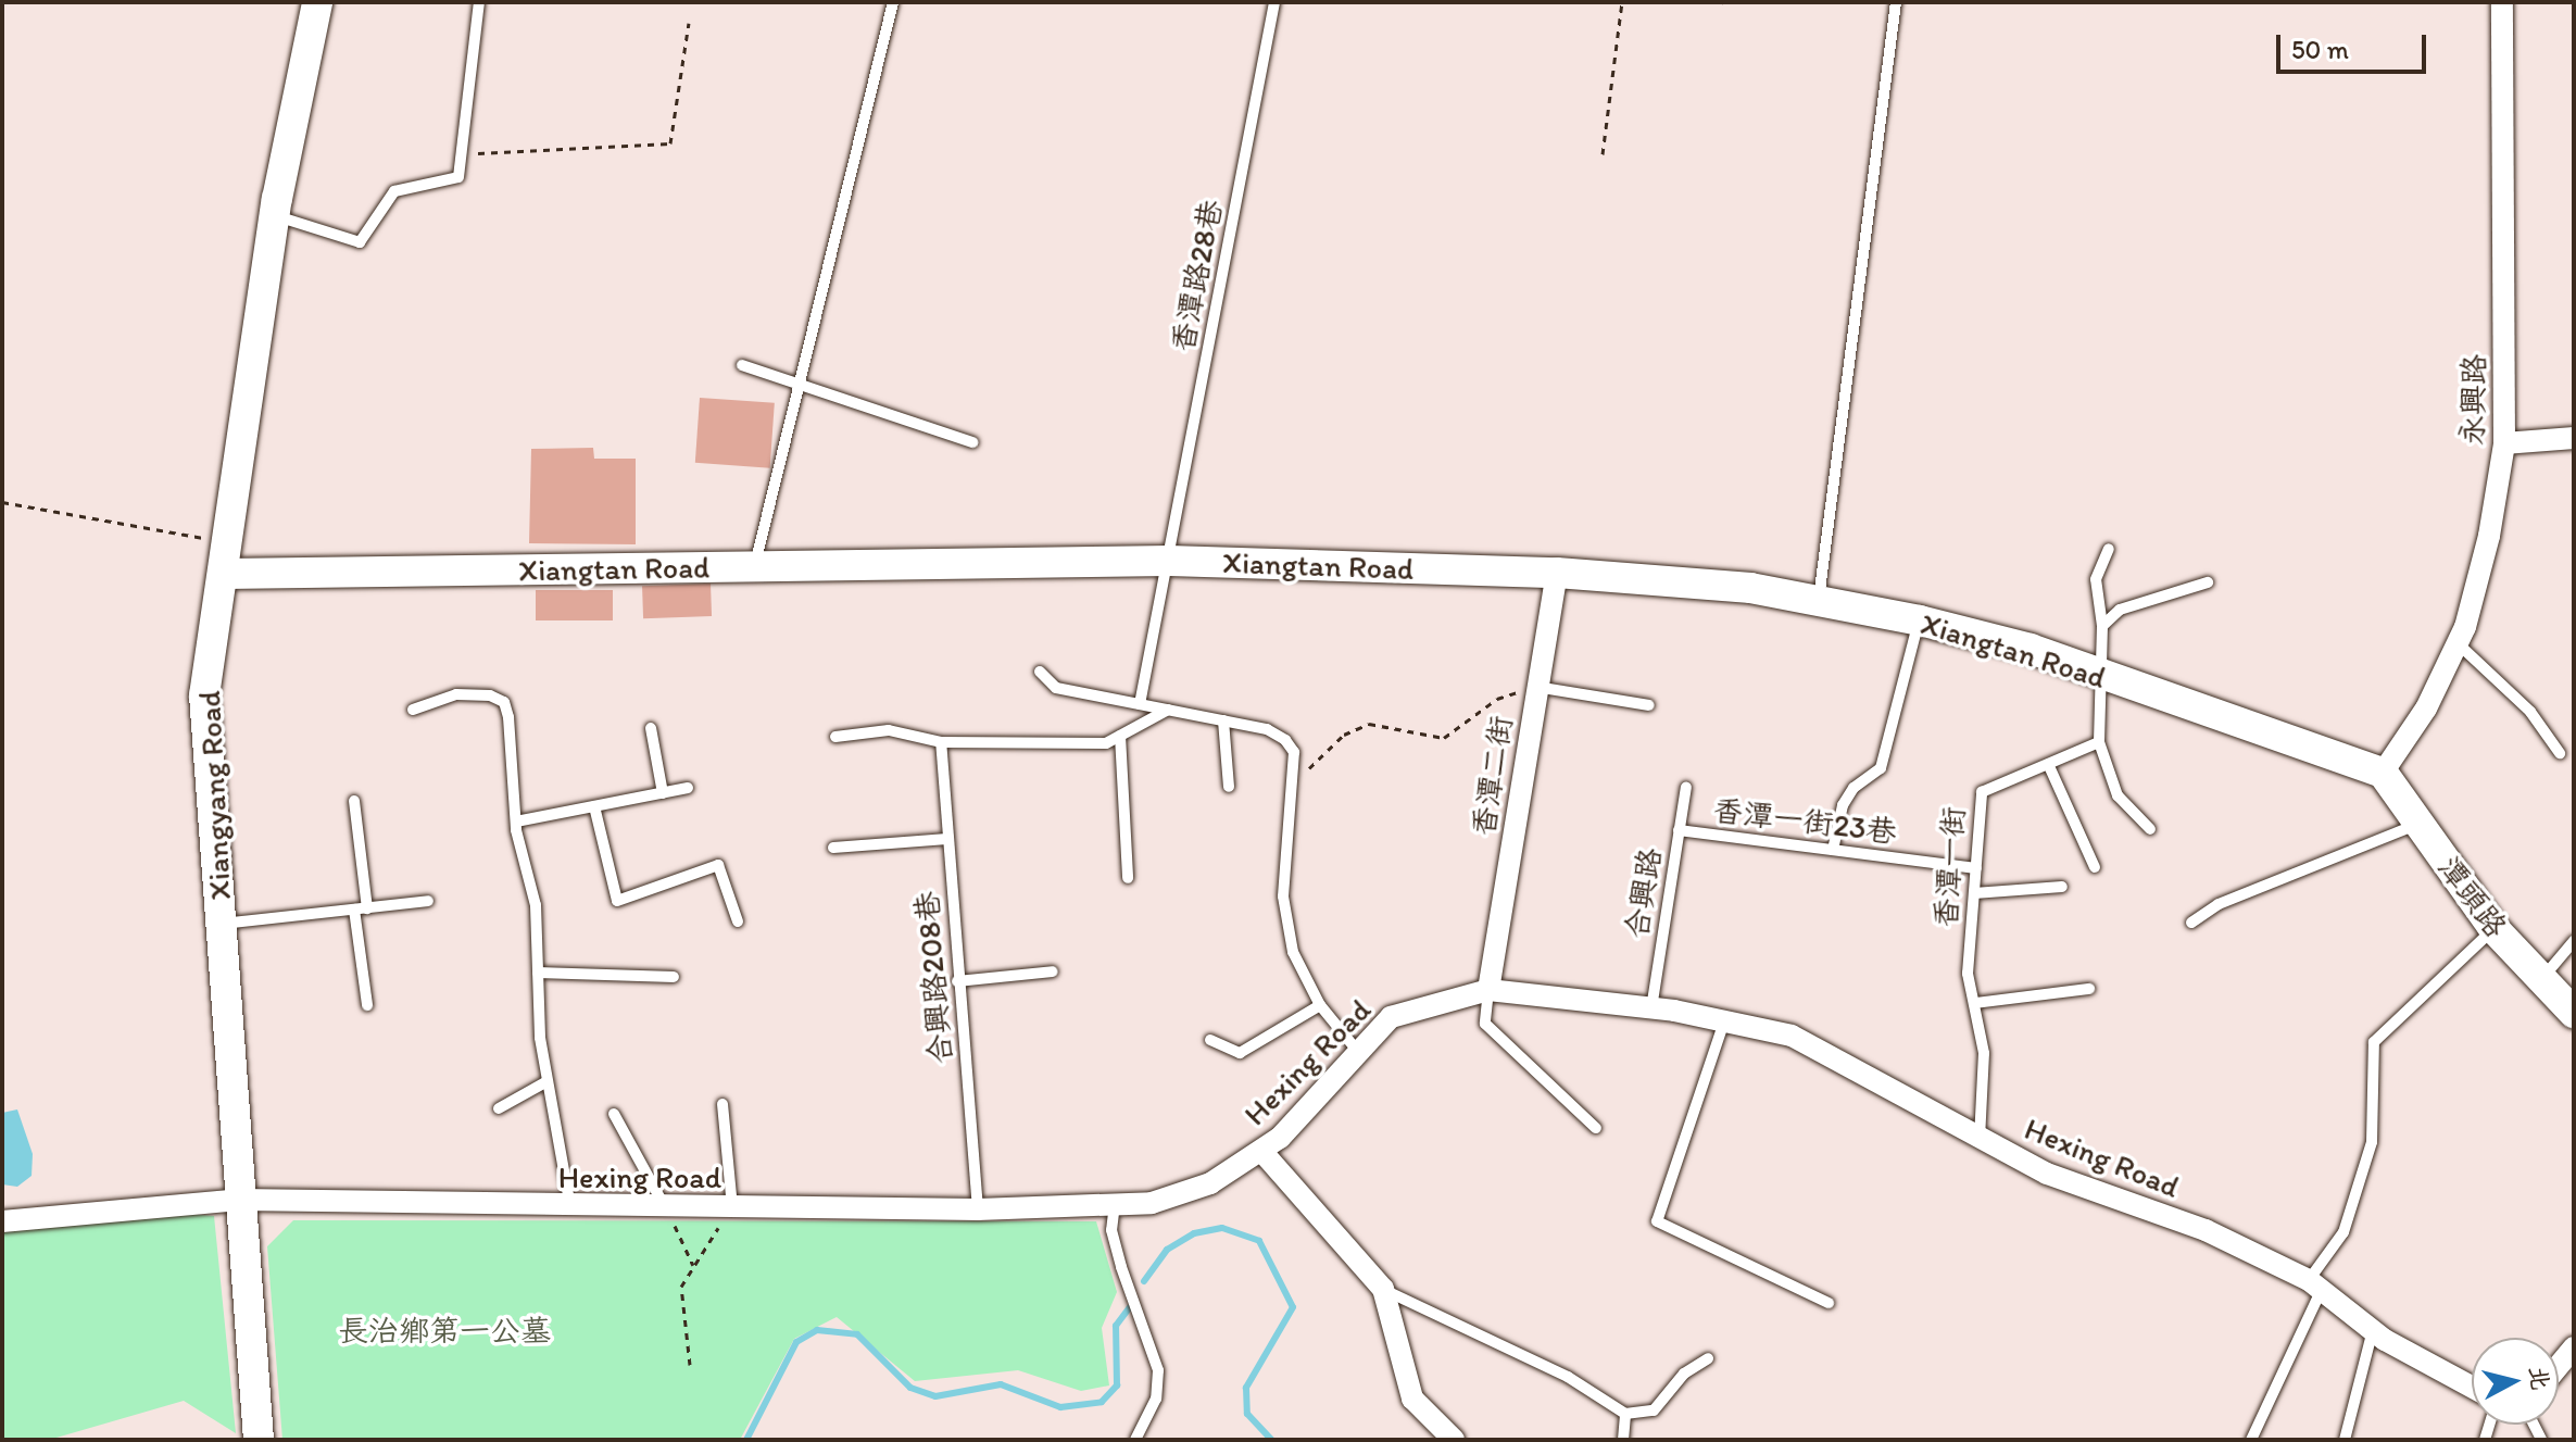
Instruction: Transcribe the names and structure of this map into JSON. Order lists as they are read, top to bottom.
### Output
{
  "streets": {
    "street": [
      "永興路",
      "Xiangtan Road",
      "香潭二街",
      "Xiangyang Road",
      "潭頭路",
      "Hexing Road"
    ],
    "lane": [
      "香潭路28巷",
      "香潭一街23巷",
      "香潭一街",
      "合興路",
      "合興路208巷"
    ]
  },
  "crossings": [
    ["香潭路28巷", "Xiangtan Road"],
    ["永興路", "Xiangtan Road"],
    ["永興路", "潭頭路"],
    ["Xiangtan Road", "香潭二街"],
    ["Xiangtan Road", "Xiangyang Road"],
    ["Xiangtan Road", "潭頭路"],
    ["香潭二街", "Hexing Road"],
    ["Xiangyang Road", "Hexing Road"],
    ["香潭一街23巷", "香潭一街"],
    ["香潭一街23巷", "合興路"],
    ["香潭一街", "Hexing Road"],
    ["合興路", "Hexing Road"],
    ["合興路208巷", "Hexing Road"]
  ],
  "parks": ["長治鄉第一公墓"],
  "scale_bar": "50 m",
  "north": "right"
}
